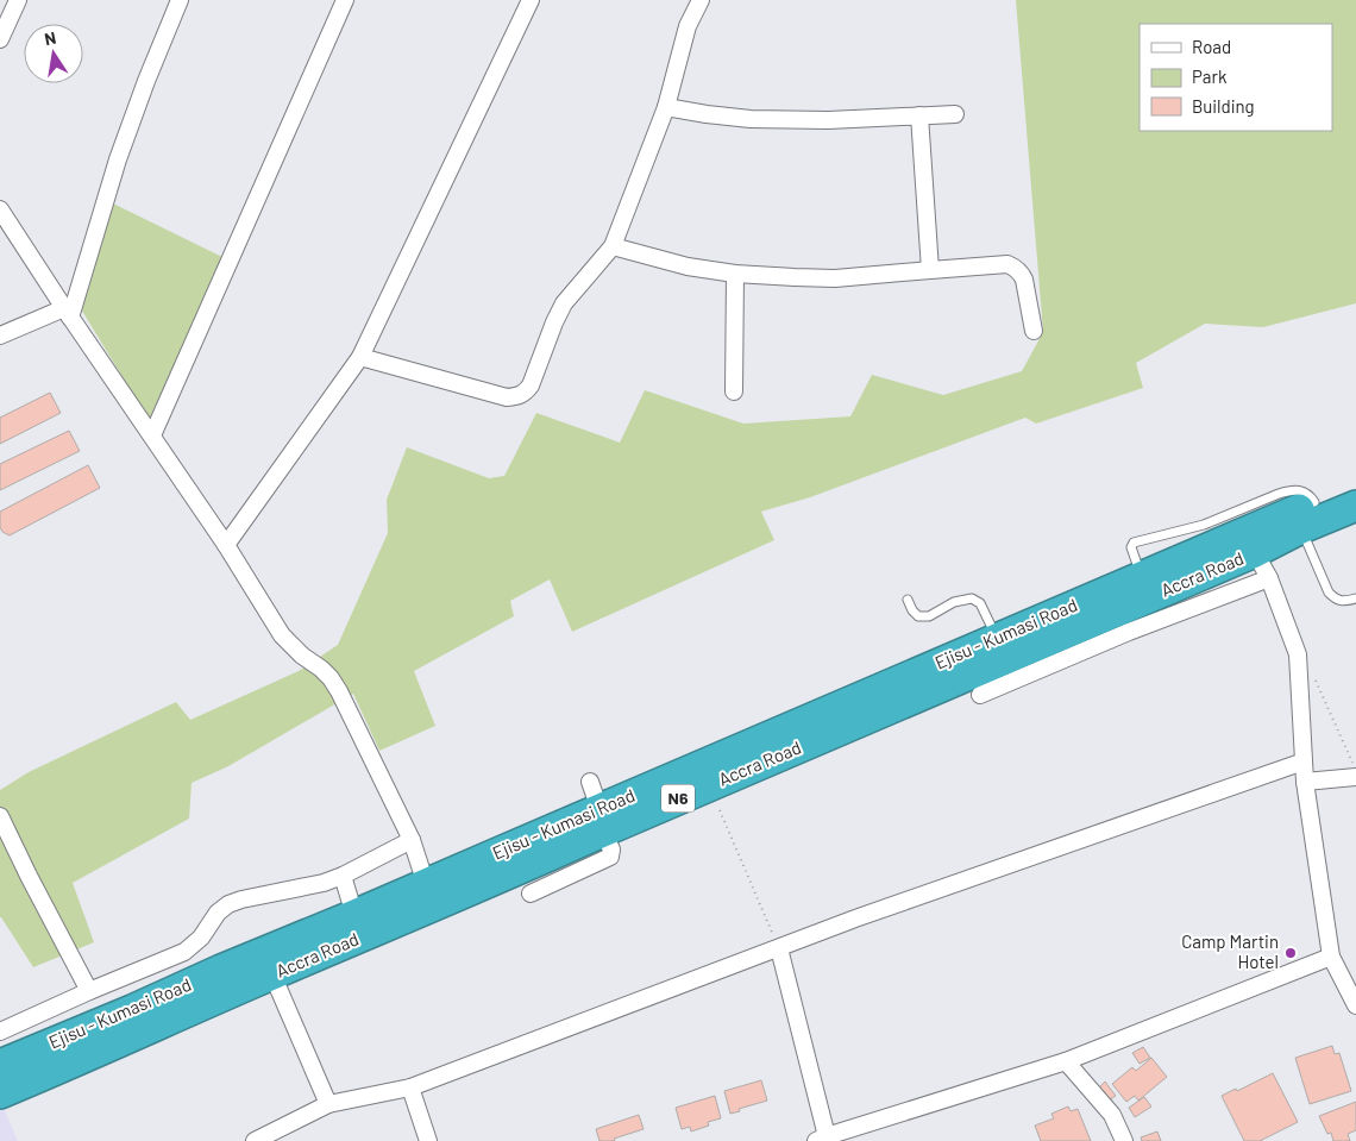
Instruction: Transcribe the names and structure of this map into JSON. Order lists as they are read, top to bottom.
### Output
{
  "streets": {
    "highway": ["Accra Road", "Ejisu - Kumasi Road", "N6"]
  },
  "crossings": [
    ["Accra Road", "Ejisu - Kumasi Road"]
  ],
  "places": ["Camp Martin Hotel"],
  "legend": ["Road", "Park", "Building"],
  "north": "top"
}
